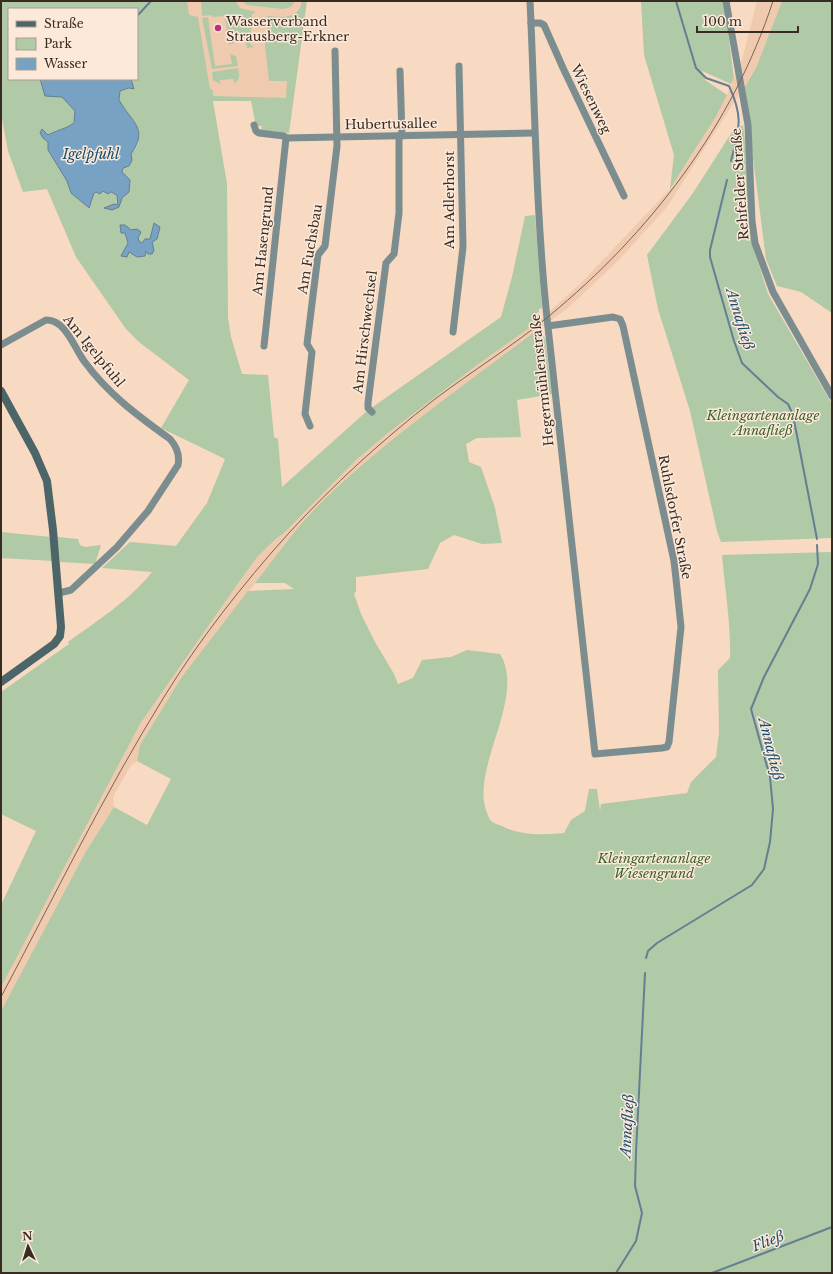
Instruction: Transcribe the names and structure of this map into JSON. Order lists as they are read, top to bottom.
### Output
{
  "streets": {
    "street": [
      "Wiesenweg",
      "Hubertusallee",
      "Rehfelder Straße",
      "Am Adlerhorst",
      "Am Hasengrund",
      "Am Fuchsbau",
      "Am Hirschwechsel",
      "Am Igelpfuhl",
      "Hegermühlenstraße",
      "Ruhlsdorfer Straße"
    ]
  },
  "crossings": [
    ["Wiesenweg", "Hegermühlenstraße"],
    ["Hubertusallee", "Am Adlerhorst"],
    ["Hubertusallee", "Am Hasengrund"],
    ["Hubertusallee", "Am Fuchsbau"],
    ["Hubertusallee", "Am Hirschwechsel"],
    ["Hubertusallee", "Hegermühlenstraße"],
    ["Hegermühlenstraße", "Ruhlsdorfer Straße"]
  ],
  "water": ["Igelpfuhl", "Annafließ", "Fließ"],
  "parks": ["Kleingartenanlage Annafließ", "Kleingartenanlage Wiesengrund"],
  "places": ["Wasserverband Strausberg-Erkner"],
  "legend": ["Straße", "Park", "Wasser"],
  "scale_bar": "100 m",
  "north": "top"
}
